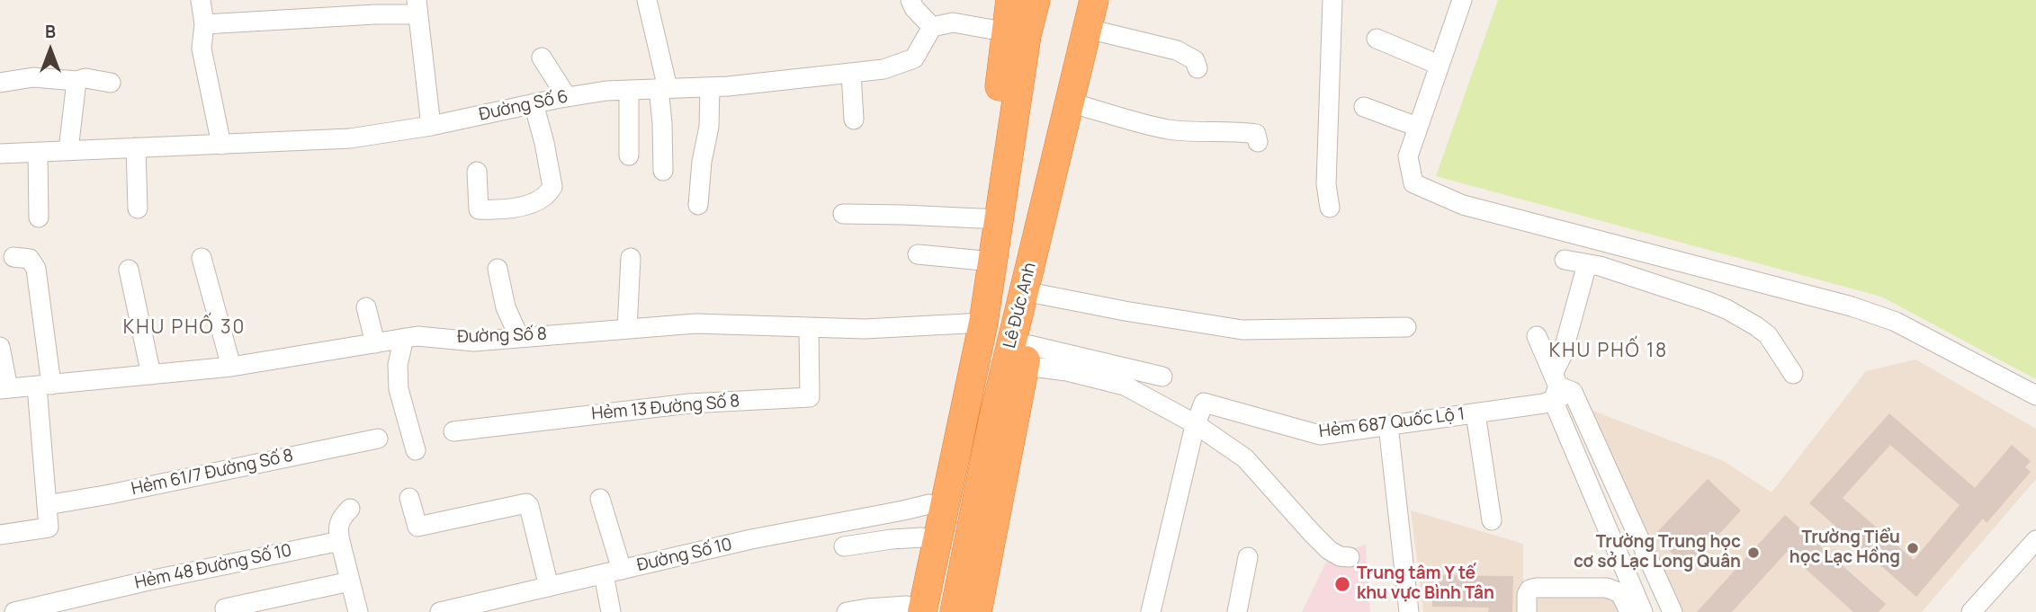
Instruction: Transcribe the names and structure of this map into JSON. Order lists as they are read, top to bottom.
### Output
{
  "streets": {
    "highway": ["Lê Đức Anh"],
    "street": [
      "Đường Số 6",
      "Đường Số 8",
      "Hẻm 13 Đường Số 8",
      "Hẻm 687 Quốc Lộ 1",
      "Hẻm 61/7 Đường Số 8",
      "Đường Số 10",
      "Hẻm 48 Đường Số 10"
    ]
  },
  "crossings": [
    ["Lê Đức Anh", "Đường Số 8"],
    ["Lê Đức Anh", "Đường Số 10"],
    ["Đường Số 8", "Hẻm 13 Đường Số 8"]
  ],
  "districts": ["KHU PHỐ 30", "KHU PHỐ 18"],
  "places": ["Trường Tiểu học Lạc Hồng", "Trường Trung học cơ sở Lạc Long Quân", "Trung tâm Y tế khu vực Bình Tân"],
  "north": "top"
}
